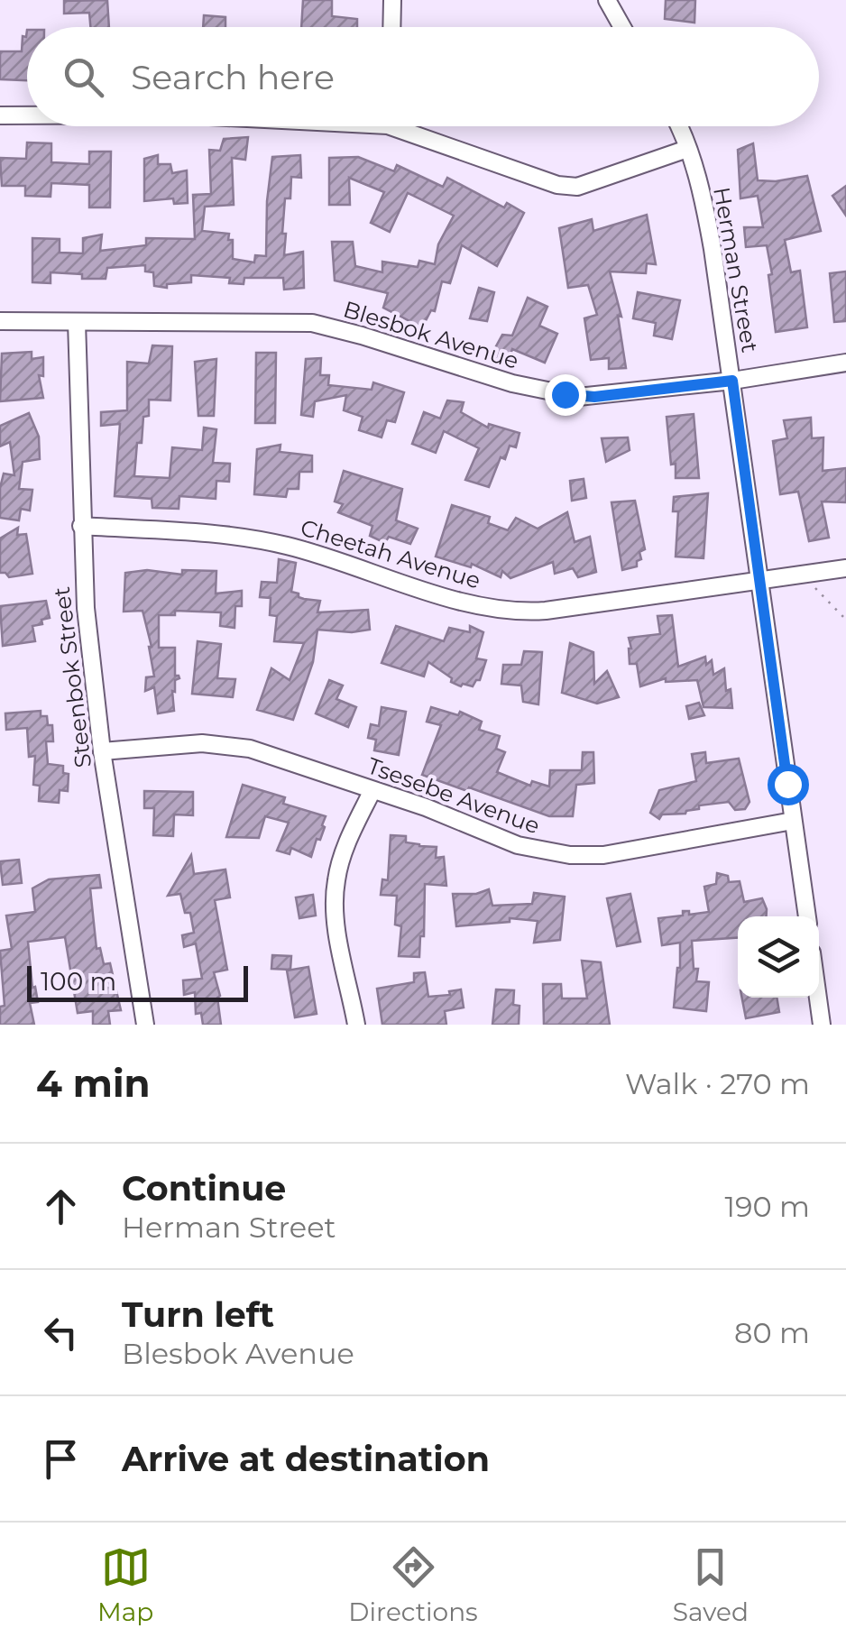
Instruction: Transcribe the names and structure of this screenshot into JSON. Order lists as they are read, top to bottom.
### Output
{
  "streets": {
    "street": [
      "Herman Street",
      "Blesbok Avenue",
      "Cheetah Avenue",
      "Steenbok Street",
      "Tsesebe Avenue"
    ]
  },
  "crossings": [
    ["Herman Street", "Blesbok Avenue"],
    ["Herman Street", "Cheetah Avenue"],
    ["Herman Street", "Tsesebe Avenue"],
    ["Blesbok Avenue", "Steenbok Street"],
    ["Cheetah Avenue", "Steenbok Street"],
    ["Steenbok Street", "Tsesebe Avenue"]
  ],
  "scale_bar": "100 m",
  "page": {
    "search": "Search here",
    "scale": "100 m",
    "heading": ["4 min", "Walk · 270 m"],
    "list": [
      ["Continue", "Herman Street", "190 m"],
      ["Turn left", "Blesbok Avenue", "80 m"],
      "Arrive at destination"
    ],
    "nav": ["Map", "Directions", "Saved"]
  }
}
